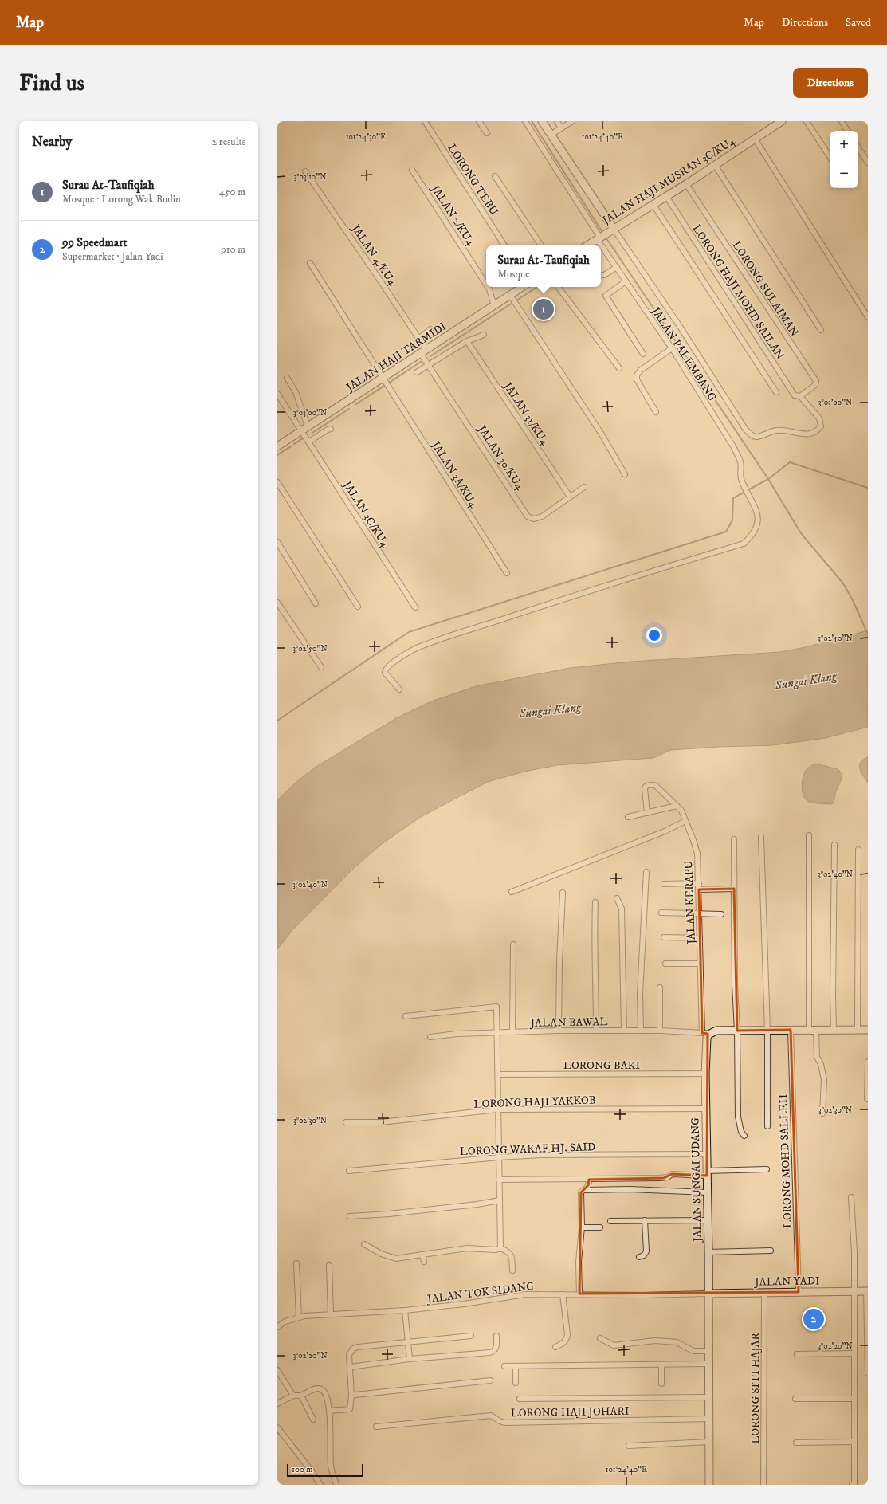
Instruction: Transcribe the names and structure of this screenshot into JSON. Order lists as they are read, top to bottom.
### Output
{
  "streets": {
    "street": [
      "LORONG TEBU",
      "JALAN HAJI MUSRAN 3C/KU4",
      "JALAN 2/KU4",
      "JALAN 4/KU4",
      "LORONG SULAIMAN",
      "LORONG HAJI MOHD SAILAN",
      "JALAN PALEMBANG",
      "JALAN HAJI TARMIDI",
      "JALAN 31/KU4",
      "JALAN 30/KU4",
      "JALAN 3A/KU4",
      "JALAN 3C/KU4",
      "JALAN KERAPU",
      "JALAN BAWAL",
      "LORONG BAKI",
      "LORONG HAJI YAKKOB",
      "LORONG WAKAF HJ. SAID",
      "LORONG MOHD SALLEH",
      "JALAN SUNGAI UDANG",
      "JALAN YADI",
      "JALAN TOK SIDANG",
      "LORONG SITI HAJAR",
      "LORONG HAJI JOHARI"
    ]
  },
  "crossings": [
    ["JALAN HAJI MUSRAN 3C/KU4", "LORONG SULAIMAN"],
    ["JALAN HAJI MUSRAN 3C/KU4", "LORONG HAJI MOHD SAILAN"],
    ["JALAN HAJI MUSRAN 3C/KU4", "JALAN PALEMBANG"],
    ["JALAN 2/KU4", "JALAN HAJI TARMIDI"],
    ["JALAN 4/KU4", "JALAN HAJI TARMIDI"],
    ["JALAN 4/KU4", "JALAN 30/KU4"],
    ["LORONG SULAIMAN", "LORONG HAJI MOHD SAILAN"],
    ["JALAN HAJI TARMIDI", "JALAN 30/KU4"],
    ["JALAN HAJI TARMIDI", "JALAN 3A/KU4"],
    ["JALAN HAJI TARMIDI", "JALAN 3C/KU4"],
    ["JALAN 31/KU4", "JALAN 30/KU4"],
    ["JALAN KERAPU", "JALAN BAWAL"],
    ["JALAN KERAPU", "JALAN SUNGAI UDANG"],
    ["JALAN BAWAL", "JALAN SUNGAI UDANG"],
    ["LORONG BAKI", "JALAN SUNGAI UDANG"],
    ["LORONG HAJI YAKKOB", "JALAN SUNGAI UDANG"],
    ["LORONG WAKAF HJ. SAID", "JALAN SUNGAI UDANG"],
    ["LORONG MOHD SALLEH", "JALAN YADI"],
    ["JALAN SUNGAI UDANG", "JALAN YADI"],
    ["JALAN SUNGAI UDANG", "JALAN TOK SIDANG"],
    ["JALAN SUNGAI UDANG", "LORONG HAJI JOHARI"],
    ["JALAN YADI", "JALAN TOK SIDANG"],
    ["JALAN YADI", "LORONG SITI HAJAR"]
  ],
  "water": ["Sungai Klang"],
  "scale_bar": "100 m",
  "page": {
    "header": "Map",
    "nav": ["Map", "Directions", "Saved"],
    "buttons": "Directions",
    "title": "Find us",
    "heading": ["Nearby", "2 results"],
    "map_buttons": ["+", "−"],
    "list": [
      {
        "mark": "1",
        "name": "Surau At-Taufiqiah",
        "note": "Mosque · Lorong Wak Budin",
        "value": "450 m"
      },
      {
        "mark": "2",
        "name": "99 Speedmart",
        "note": "Supermarket · Jalan Yadi",
        "value": "910 m"
      }
    ],
    "popup": ["Surau At-Taufiqiah", "Mosque"],
    "pins": ["1", "2"],
    "scale": "100 m"
  },
  "coordinates": [
    "101°24'30\"E",
    "101°24'40\"E",
    "3°03'10\"N",
    "3°03'00\"N",
    "3°02'50\"N",
    "3°02'40\"N",
    "3°02'30\"N",
    "3°02'20\"N"
  ]
}
